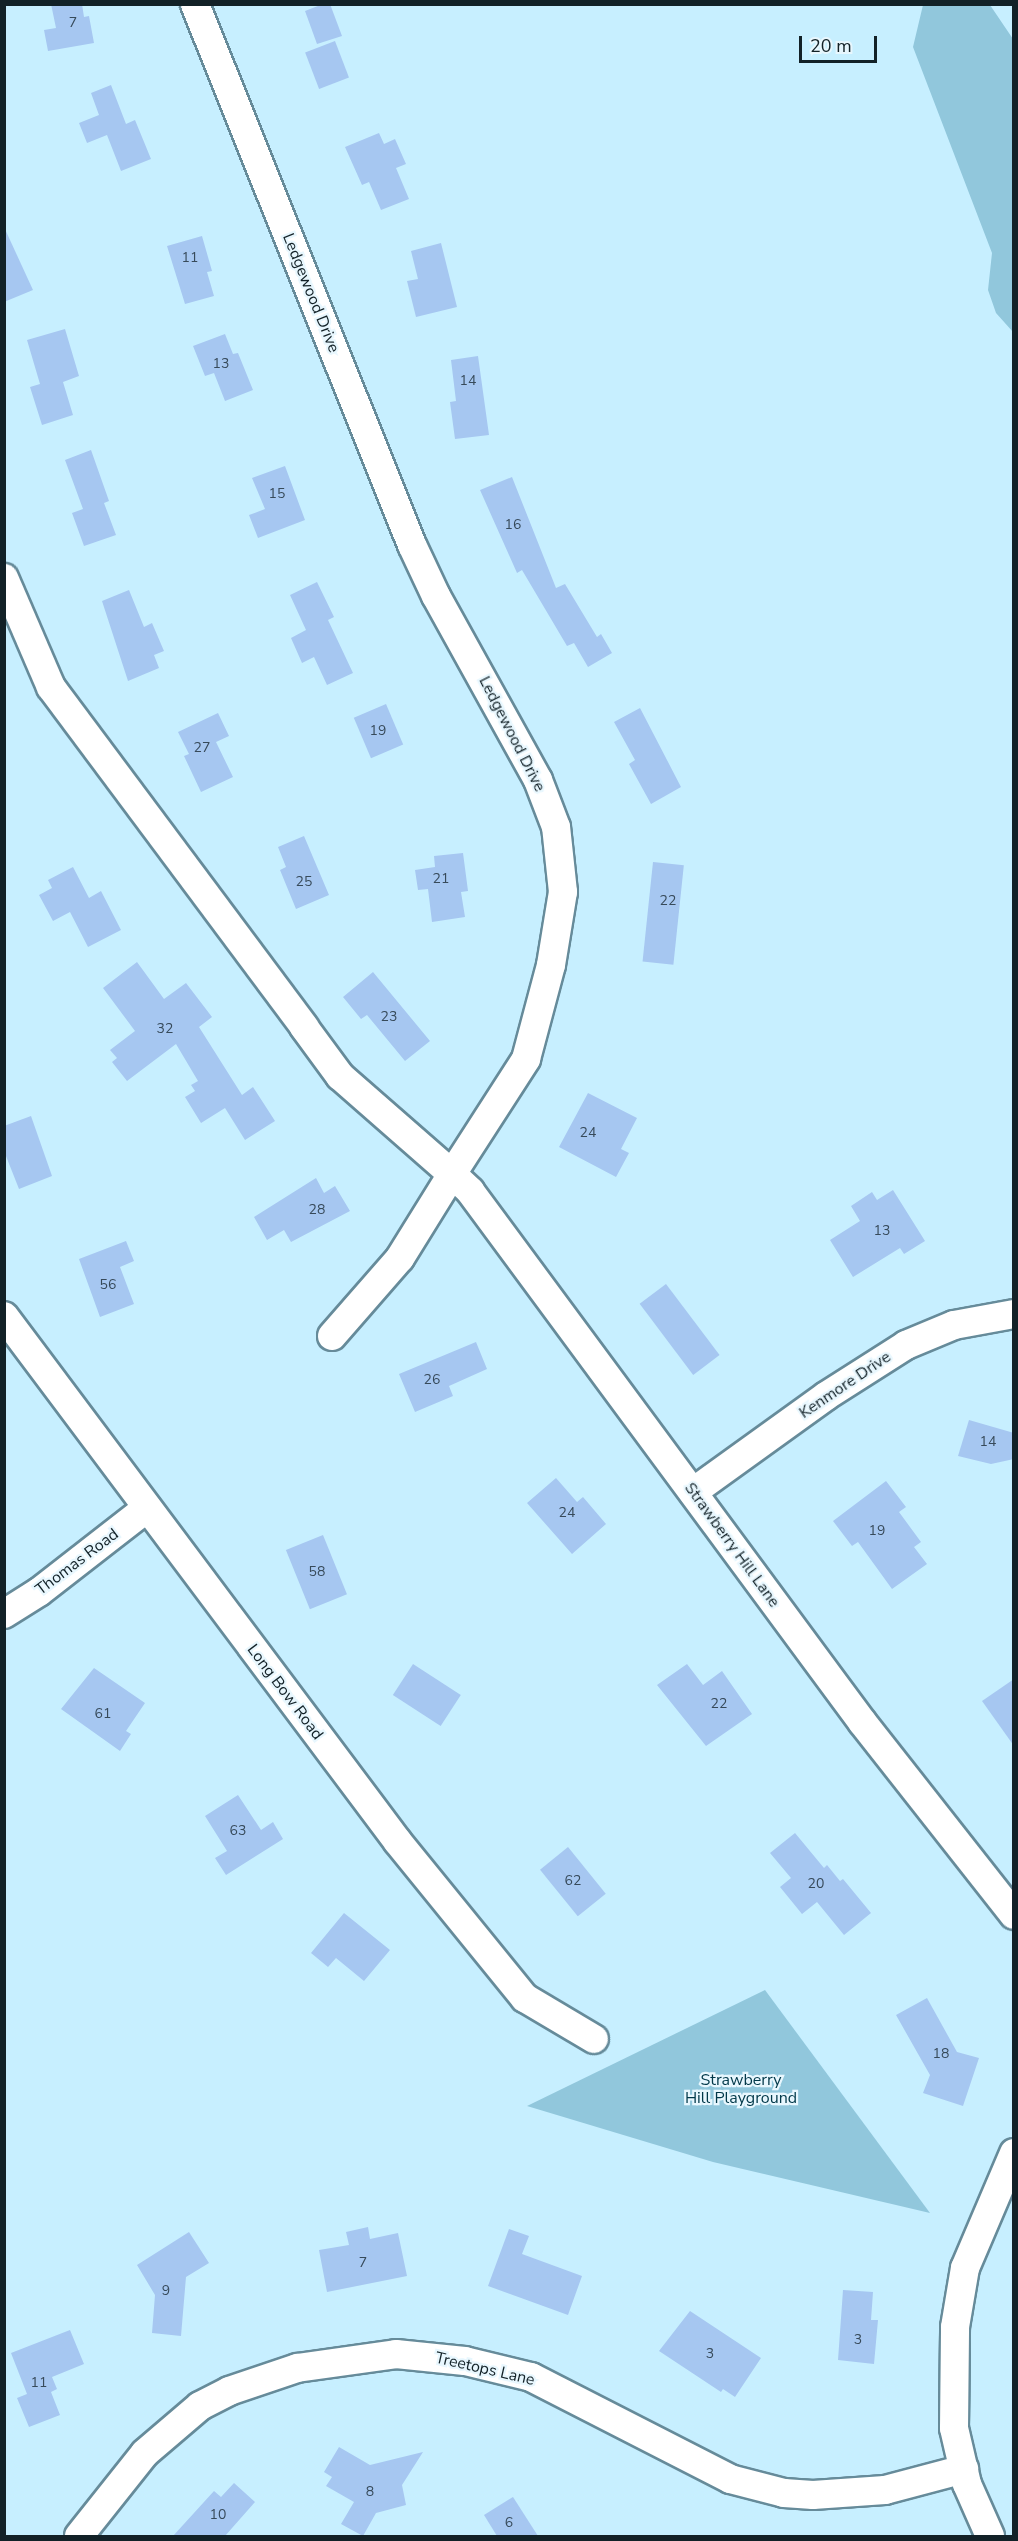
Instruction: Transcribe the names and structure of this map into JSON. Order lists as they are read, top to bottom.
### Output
{
  "streets": {
    "street": [
      "Ledgewood Drive",
      "Kenmore Drive",
      "Strawberry Hill Lane",
      "Thomas Road",
      "Long Bow Road",
      "Treetops Lane"
    ]
  },
  "crossings": [
    ["Ledgewood Drive", "Strawberry Hill Lane"],
    ["Kenmore Drive", "Strawberry Hill Lane"],
    ["Thomas Road", "Long Bow Road"]
  ],
  "parks": ["Strawberry Hill Playground"],
  "house_numbers": [
    "7",
    "11",
    "13",
    "14",
    "15",
    "16",
    "19",
    "27",
    "21",
    "25",
    "22",
    "23",
    "32",
    "24",
    "28",
    "13",
    "56",
    "26",
    "14",
    "24",
    "19",
    "58",
    "22",
    "61",
    "63",
    "62",
    "20",
    "18",
    "7",
    "9",
    "3",
    "3",
    "11",
    "8",
    "10",
    "6"
  ],
  "scale_bar": "20 m"
}
